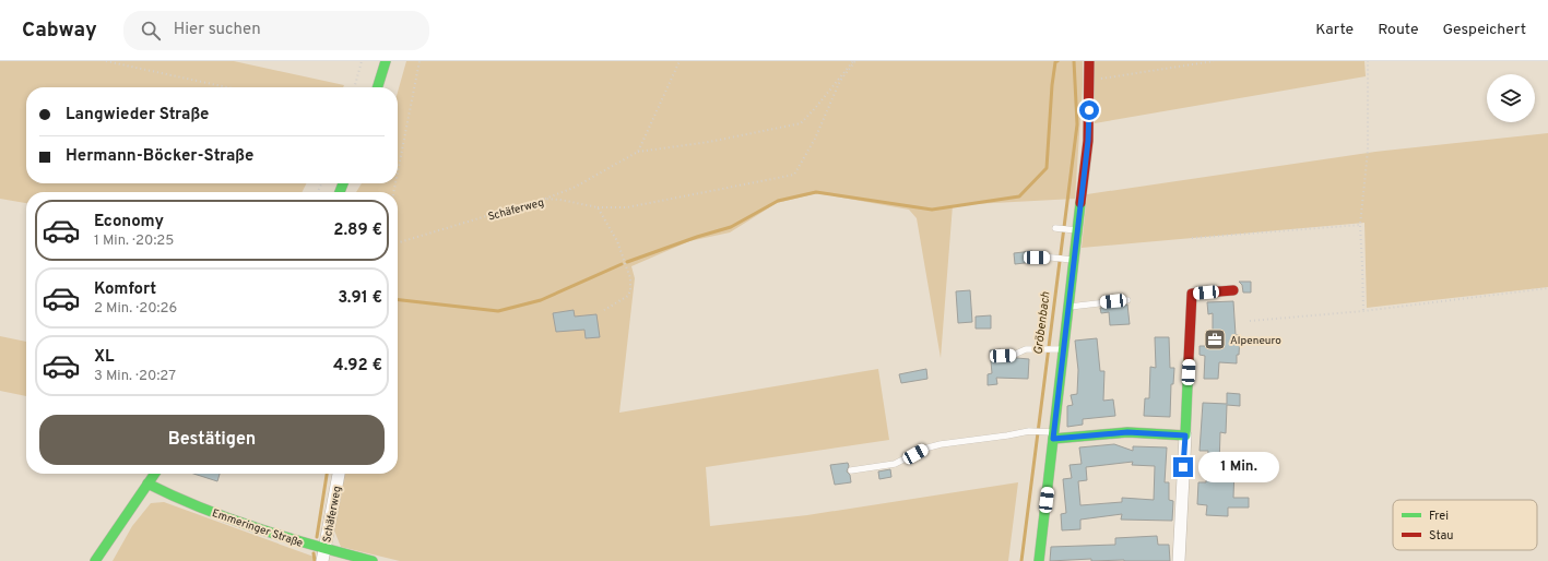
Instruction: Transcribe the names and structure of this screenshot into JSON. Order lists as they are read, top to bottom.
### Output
{
  "streets": {
    "street": ["Schäferweg", "Emmeringer Straße"]
  },
  "crossings": [
    ["Schäferweg", "Emmeringer Straße"]
  ],
  "water": ["Gröbenbach"],
  "places": {
    "office": ["Alpeneuro"]
  },
  "legend": ["Frei", "Stau"],
  "page": {
    "header": "Cabway",
    "search": "Hier suchen",
    "nav": ["Karte", "Route", "Gespeichert"],
    "banner": ["Langwieder Straße", "Hermann-Böcker-Straße"],
    "list": [
      {
        "name": "Economy",
        "note": "1 Min. · 20:25",
        "value": "2.89 €"
      },
      {
        "name": "Komfort",
        "note": "2 Min. · 20:26",
        "value": "3.91 €"
      },
      {
        "name": "XL",
        "note": "3 Min. · 20:27",
        "value": "4.92 €"
      }
    ],
    "buttons": "Bestätigen",
    "bubble": "1 Min."
  }
}
